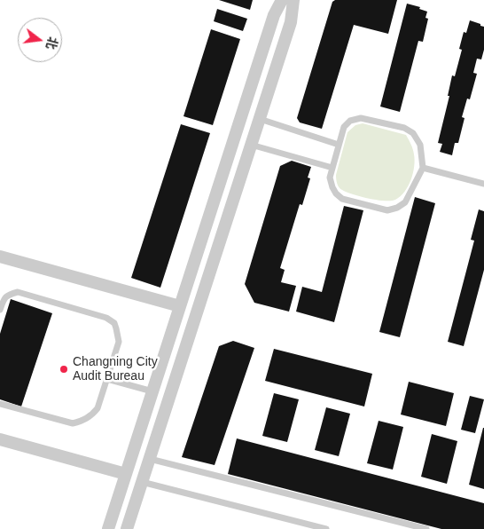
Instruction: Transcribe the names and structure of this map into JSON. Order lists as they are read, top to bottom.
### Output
{
  "places": ["Changning City Audit Bureau"],
  "north": "right"
}
